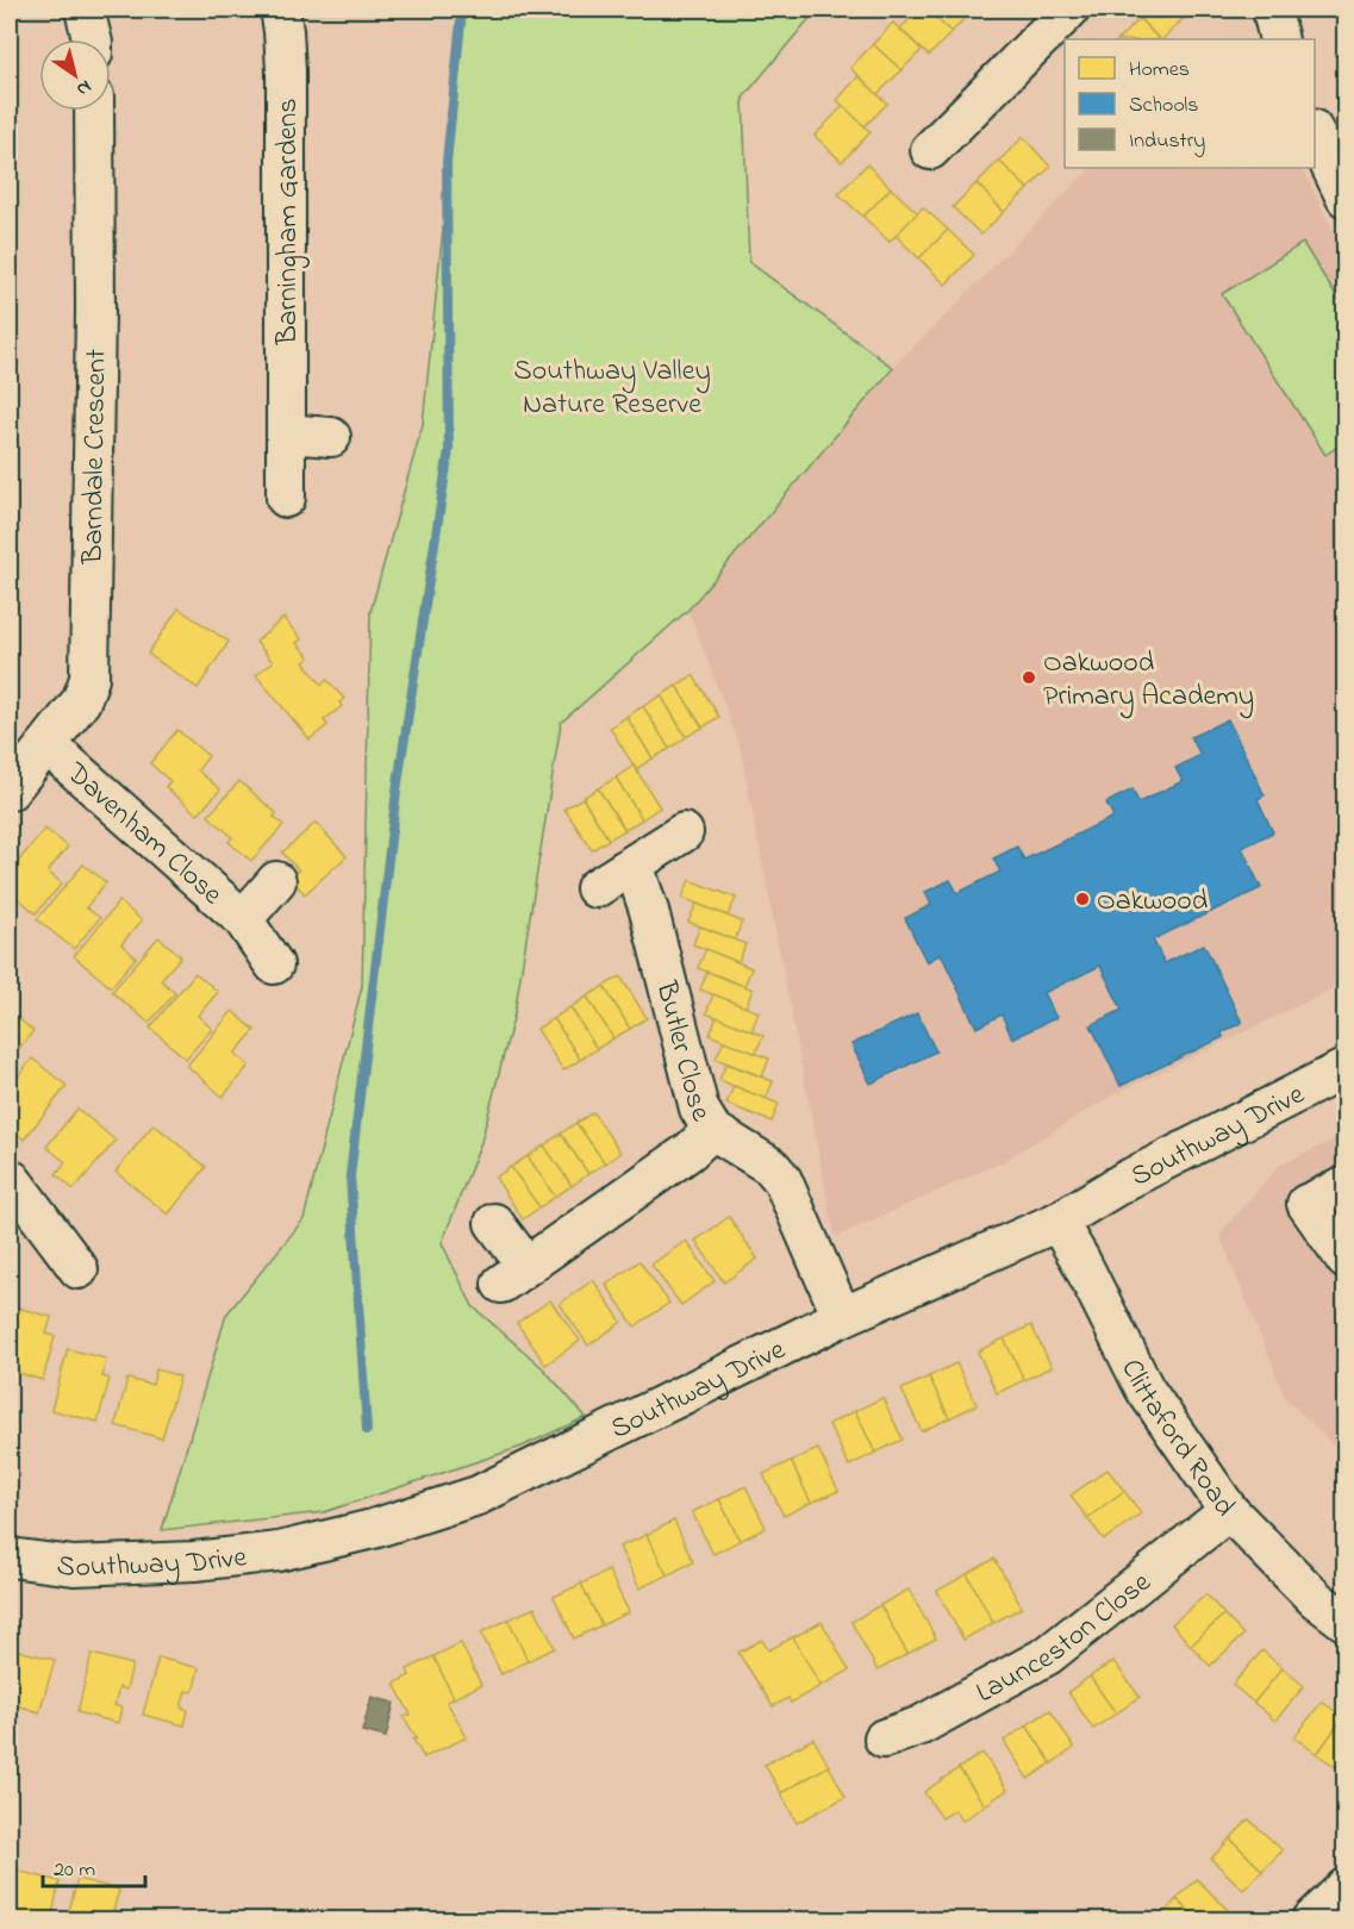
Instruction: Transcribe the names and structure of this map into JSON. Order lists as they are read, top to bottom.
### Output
{
  "streets": {
    "street": [
      "Barningham Gardens",
      "Barndale Crescent",
      "Davenham Close",
      "Butler Close",
      "Southway Drive",
      "Clittaford Road",
      "Launceston Close"
    ]
  },
  "crossings": [
    ["Barndale Crescent", "Davenham Close"],
    ["Butler Close", "Southway Drive"],
    ["Southway Drive", "Clittaford Road"],
    ["Clittaford Road", "Launceston Close"]
  ],
  "parks": ["Southway Valley Nature Reserve"],
  "places": ["Oakwood Primary Academy", "Oakwood"],
  "legend": ["Homes", "Schools", "Industry"],
  "scale_bar": "20 m",
  "north": "bottom right"
}
